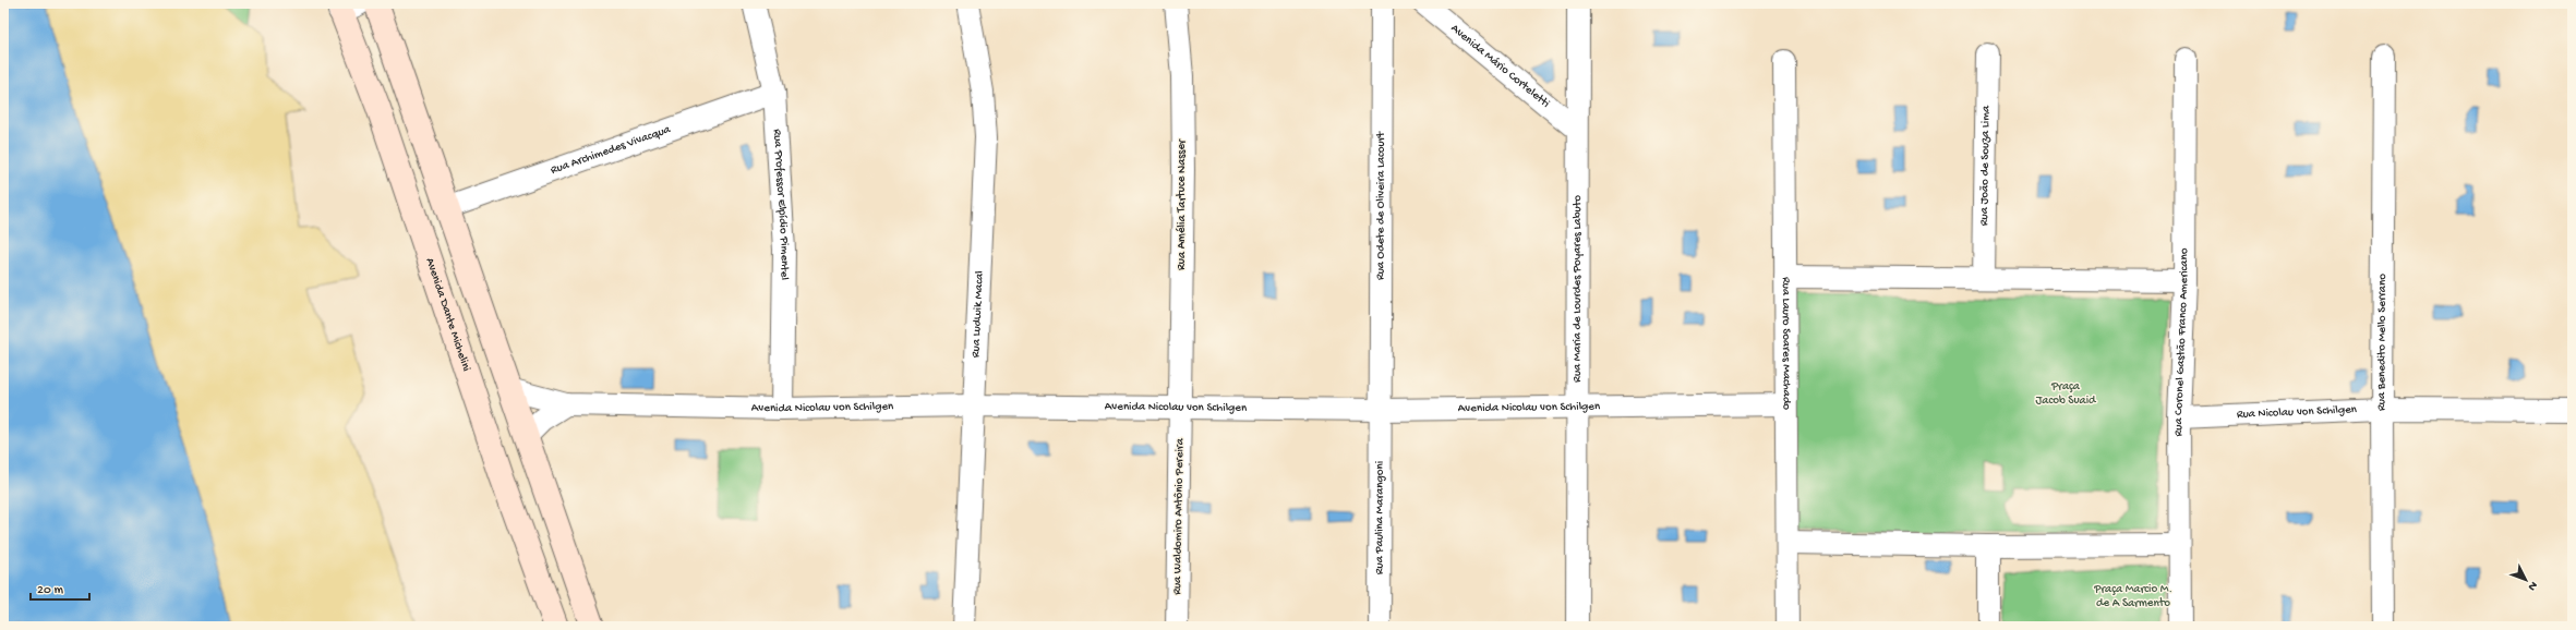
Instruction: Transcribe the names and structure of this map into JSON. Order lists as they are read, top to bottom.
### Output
{
  "streets": {
    "main road": ["Avenida Dante Michelini"],
    "street": [
      "Avenida Mário Corteletti",
      "Rua Archimedes Vivacqua",
      "Rua João de Souza Lima",
      "Rua Professor Elpídio Pimentel",
      "Rua Amélia Tartuce Nasser",
      "Rua Odete de Oliveira Lacourt",
      "Rua Maria de Lourdes Poyares Labuto",
      "Rua Ludwik Macal",
      "Rua Benedito Mello Serrano",
      "Rua Lauro Soares Machado",
      "Rua Coronel Gastão Franco Americano",
      "Avenida Nicolau von Schilgen",
      "Rua Nicolau von Schilgen",
      "Rua Waldomiro Antônio Pereira",
      "Rua Paulina Marangoni"
    ]
  },
  "crossings": [
    ["Avenida Mário Corteletti", "Rua Maria de Lourdes Poyares Labuto"],
    ["Rua Archimedes Vivacqua", "Rua Professor Elpídio Pimentel"],
    ["Rua Professor Elpídio Pimentel", "Avenida Nicolau von Schilgen"],
    ["Rua Amélia Tartuce Nasser", "Avenida Nicolau von Schilgen"],
    ["Rua Amélia Tartuce Nasser", "Rua Waldomiro Antônio Pereira"],
    ["Rua Odete de Oliveira Lacourt", "Avenida Nicolau von Schilgen"],
    ["Rua Odete de Oliveira Lacourt", "Rua Paulina Marangoni"],
    ["Rua Maria de Lourdes Poyares Labuto", "Avenida Nicolau von Schilgen"],
    ["Rua Ludwik Macal", "Avenida Nicolau von Schilgen"],
    ["Rua Benedito Mello Serrano", "Rua Nicolau von Schilgen"],
    ["Rua Lauro Soares Machado", "Avenida Nicolau von Schilgen"],
    ["Rua Coronel Gastão Franco Americano", "Rua Nicolau von Schilgen"],
    ["Avenida Nicolau von Schilgen", "Rua Waldomiro Antônio Pereira"],
    ["Avenida Nicolau von Schilgen", "Rua Paulina Marangoni"]
  ],
  "parks": ["Praça Jacob Suaid", "Praça Marcio M. de A Sarmento"],
  "scale_bar": "20 m",
  "north": "bottom right"
}
